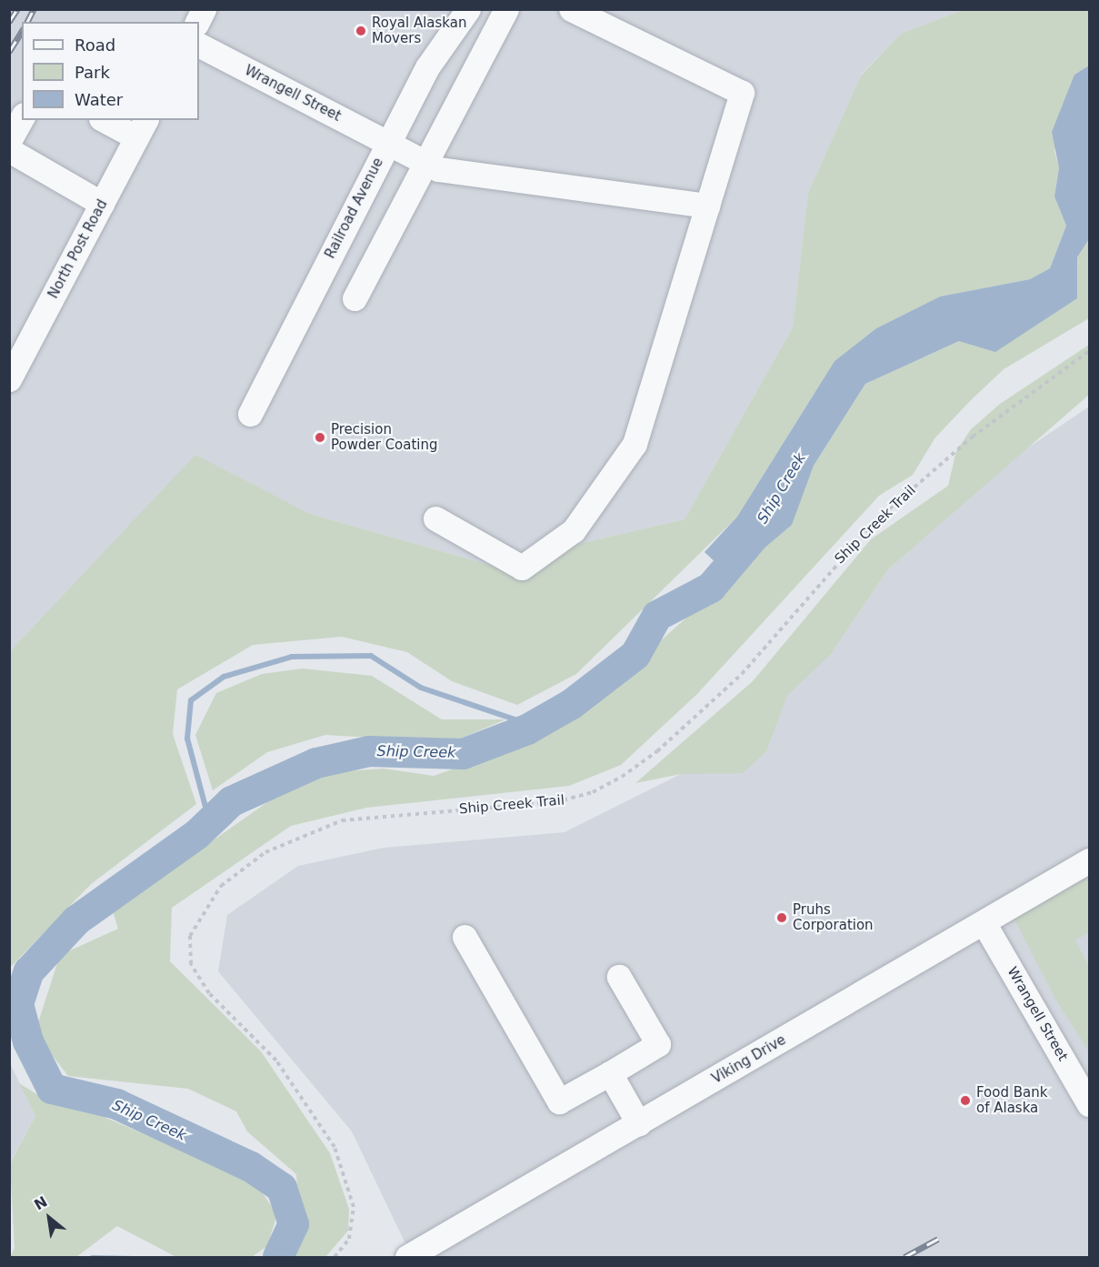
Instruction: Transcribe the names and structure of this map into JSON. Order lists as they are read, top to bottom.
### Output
{
  "streets": {
    "street": [
      "Wrangell Street",
      "Railroad Avenue",
      "North Post Road",
      "Viking Drive"
    ],
    "path": ["Ship Creek Trail"]
  },
  "crossings": [
    ["Wrangell Street", "Railroad Avenue"],
    ["Wrangell Street", "Viking Drive"]
  ],
  "water": ["Ship Creek"],
  "places": [
    "Royal Alaskan Movers",
    "Precision Powder Coating",
    "Pruhs Corporation",
    "Food Bank of Alaska"
  ],
  "legend": ["Road", "Park", "Water"],
  "north": "top left"
}
